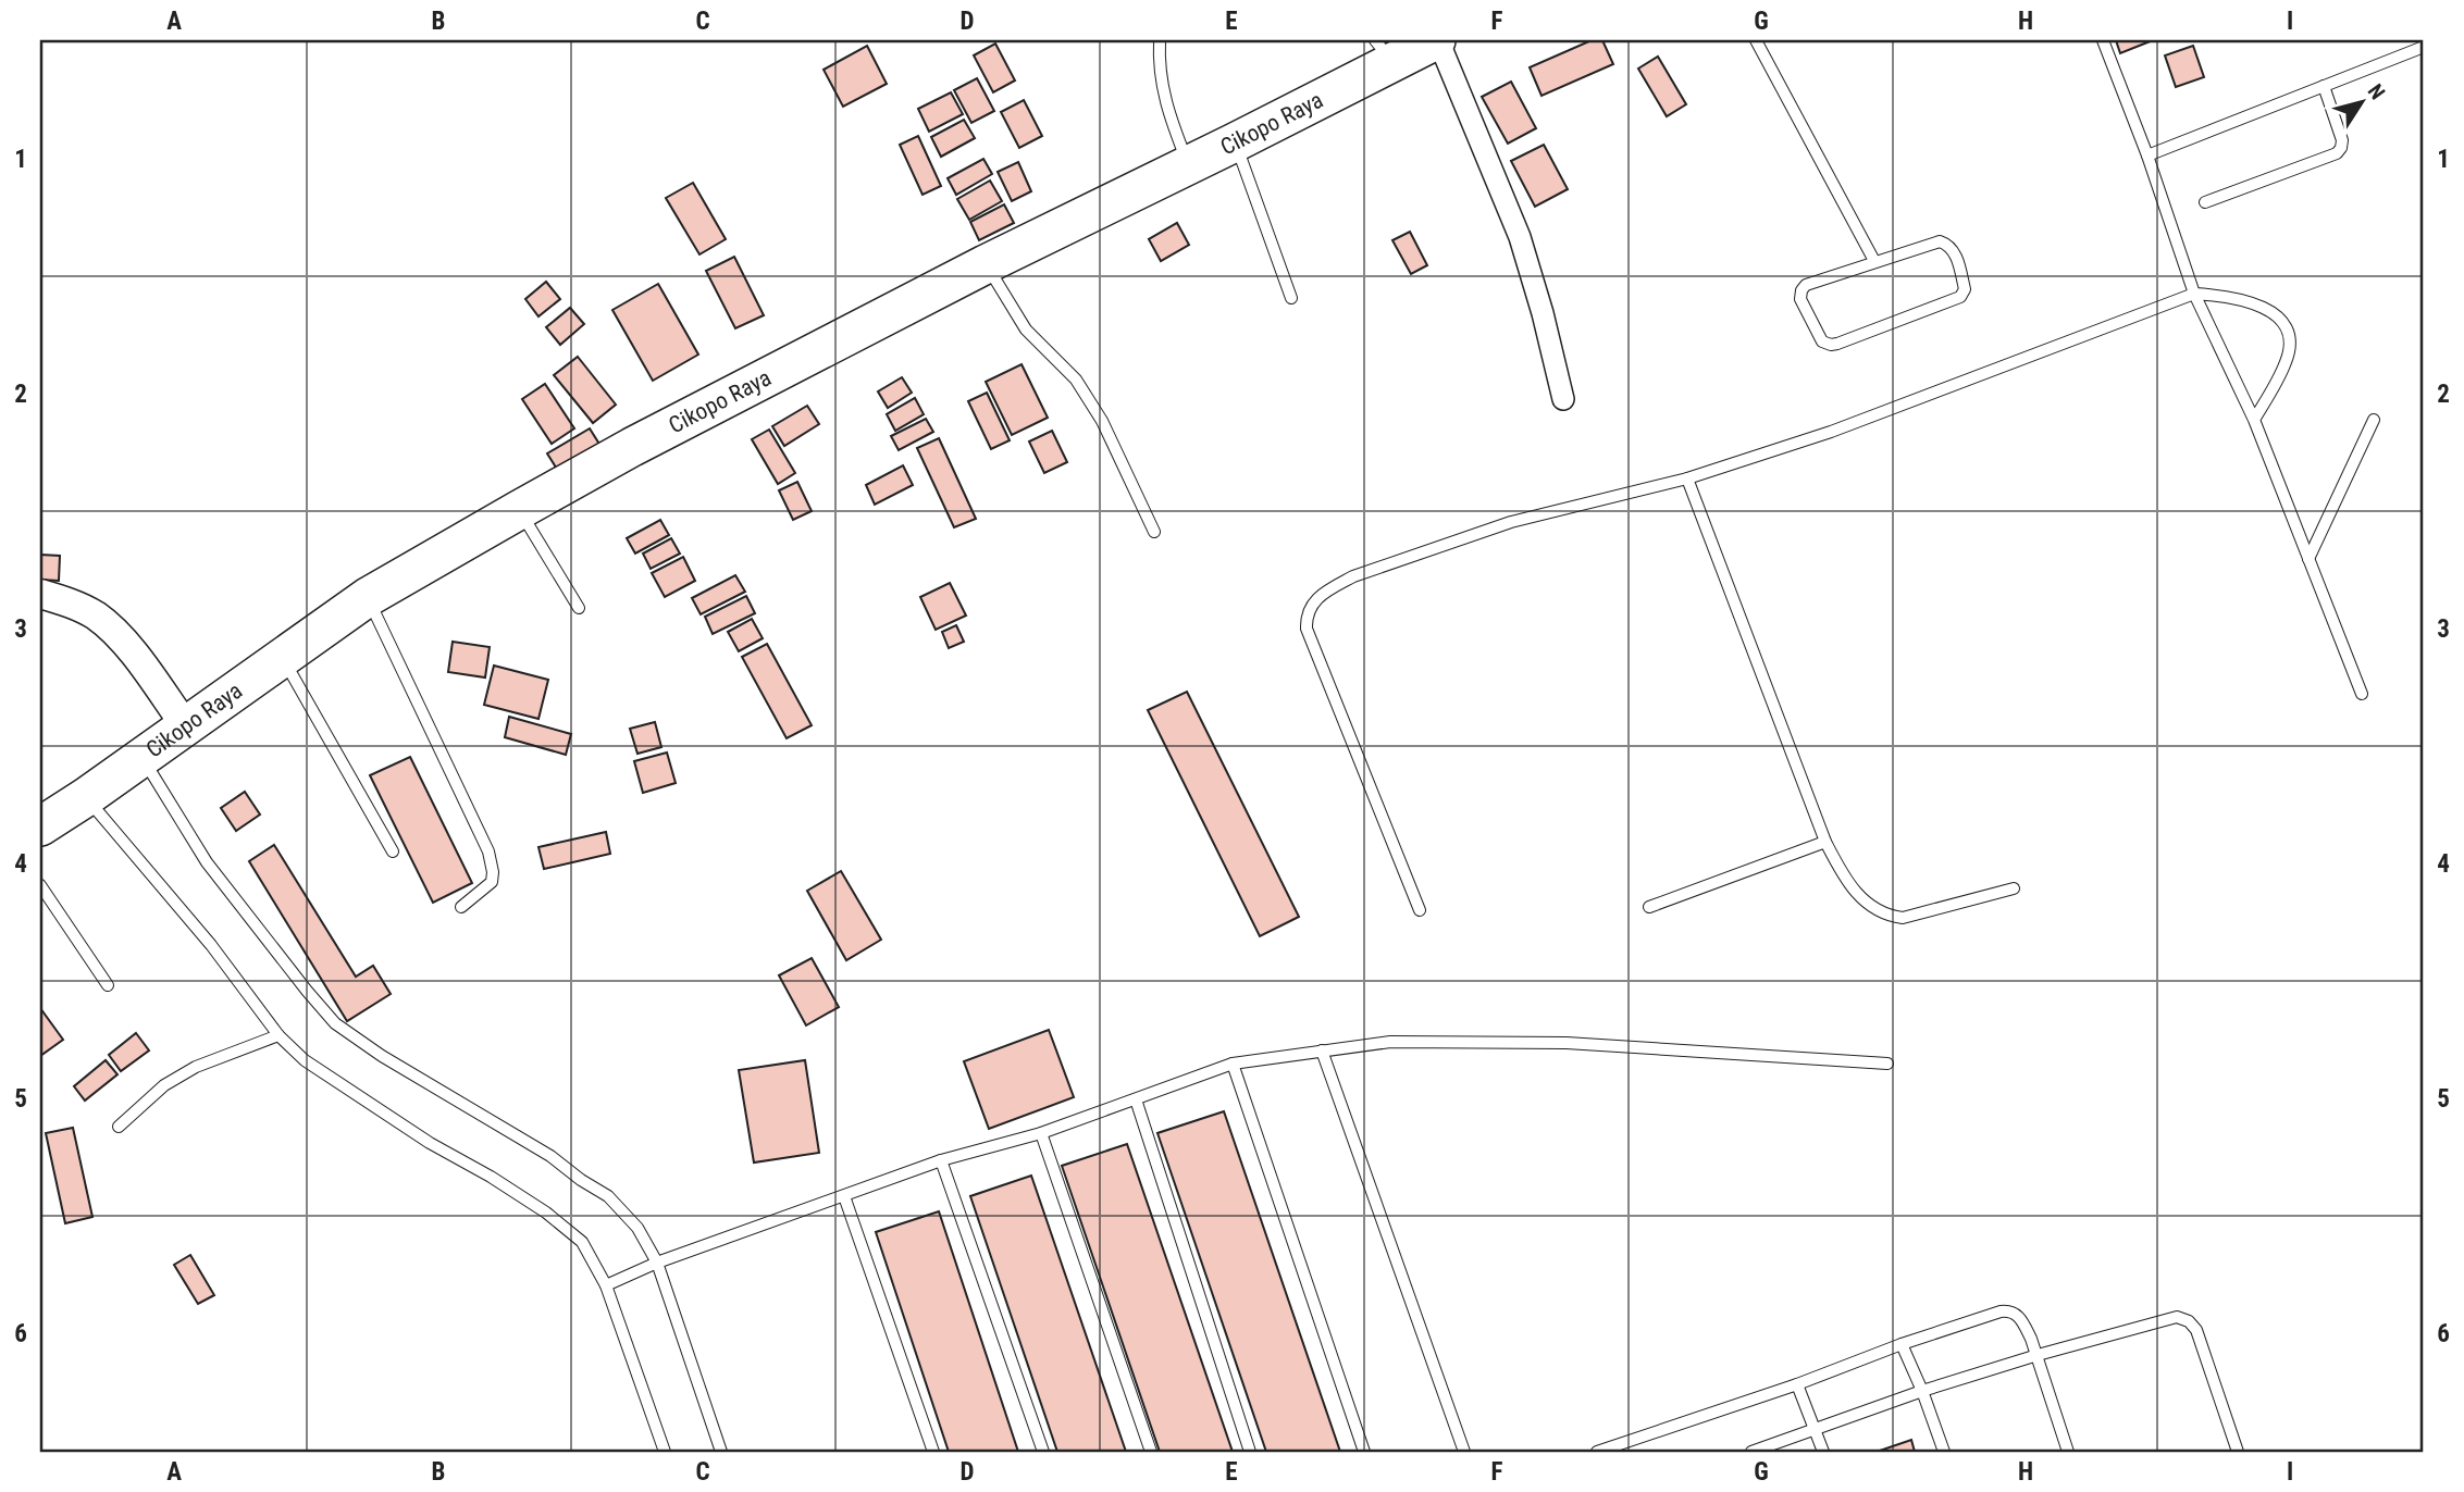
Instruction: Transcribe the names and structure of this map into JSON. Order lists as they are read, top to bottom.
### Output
{
  "streets": {
    "highway": ["Cikopo Raya"]
  },
  "north": "top right",
  "grid": {
    "columns": [
      "A",
      "B",
      "C",
      "D",
      "E",
      "F",
      "G",
      "H",
      "I"
    ],
    "rows": [
      "1",
      "2",
      "3",
      "4",
      "5",
      "6"
    ]
  }
}
